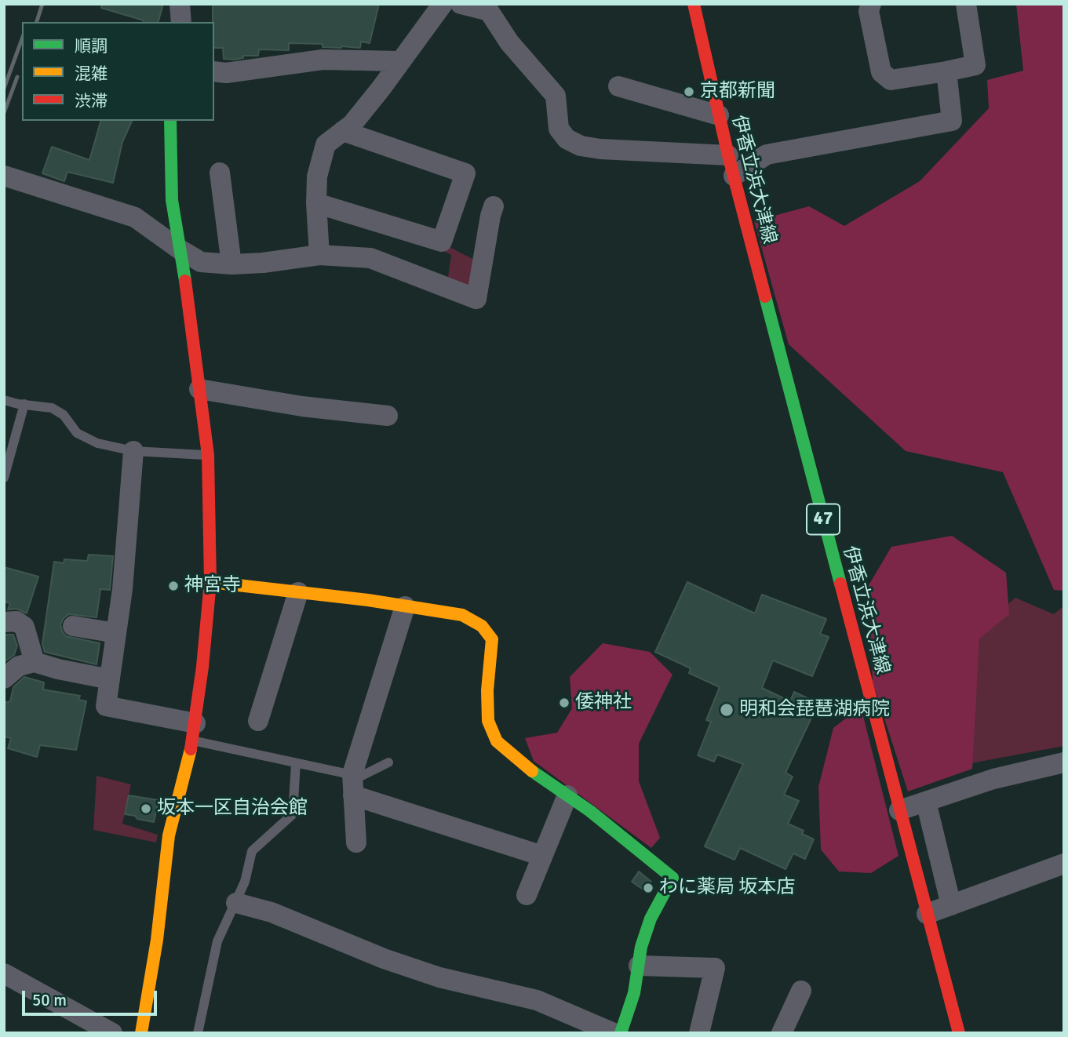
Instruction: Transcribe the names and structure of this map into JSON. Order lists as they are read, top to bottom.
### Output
{
  "streets": {
    "street": ["伊香立浜大津線", "47"]
  },
  "places": [
    "京都新聞",
    "神宮寺",
    "倭神社",
    "明和会琵琶湖病院",
    "坂本一区自治会館",
    "わに薬局 坂本店"
  ],
  "legend": ["順調", "混雑", "渋滞"],
  "scale_bar": "50 m"
}
